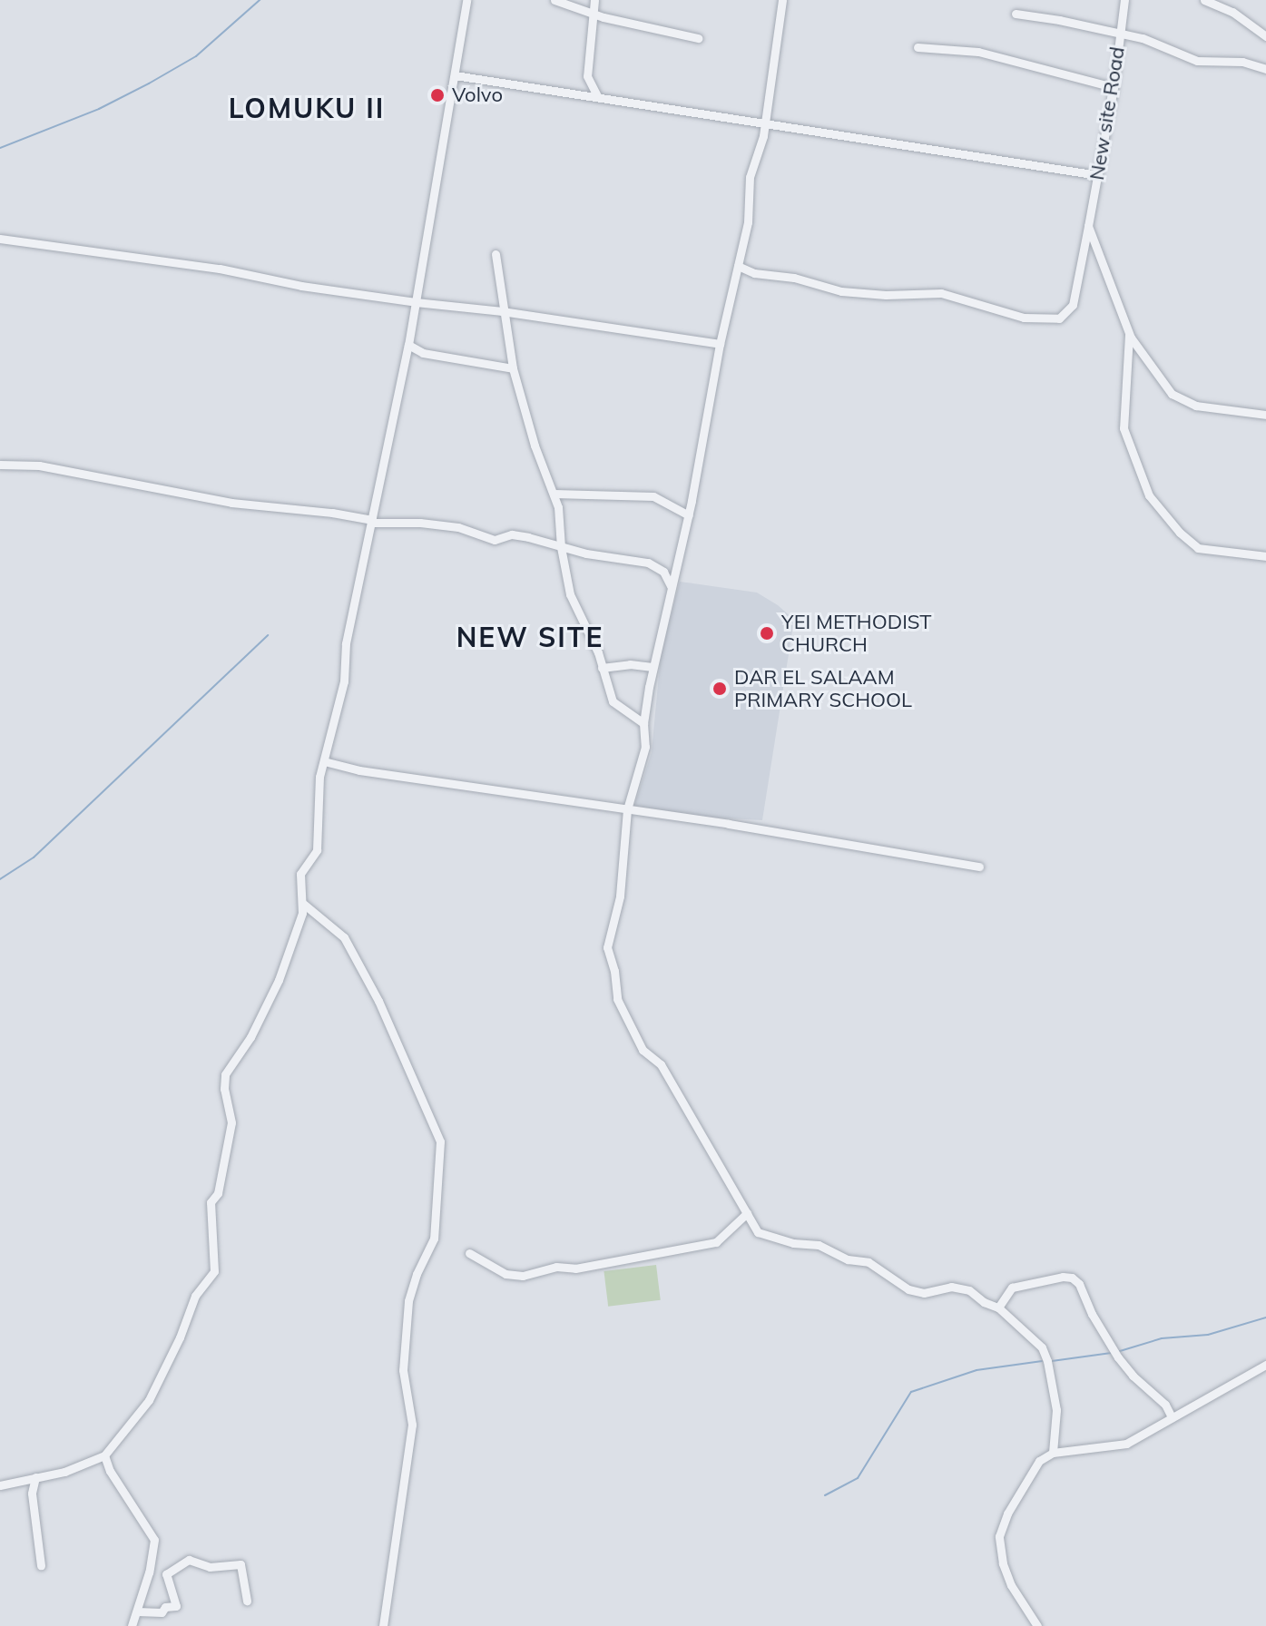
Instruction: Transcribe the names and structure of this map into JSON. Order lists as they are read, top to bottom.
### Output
{
  "streets": {
    "street": ["New site Road"]
  },
  "districts": ["LOMUKU II", "NEW SITE"],
  "places": ["Volvo", "YEI METHODIST CHURCH", "DAR EL SALAAM PRIMARY SCHOOL"]
}
